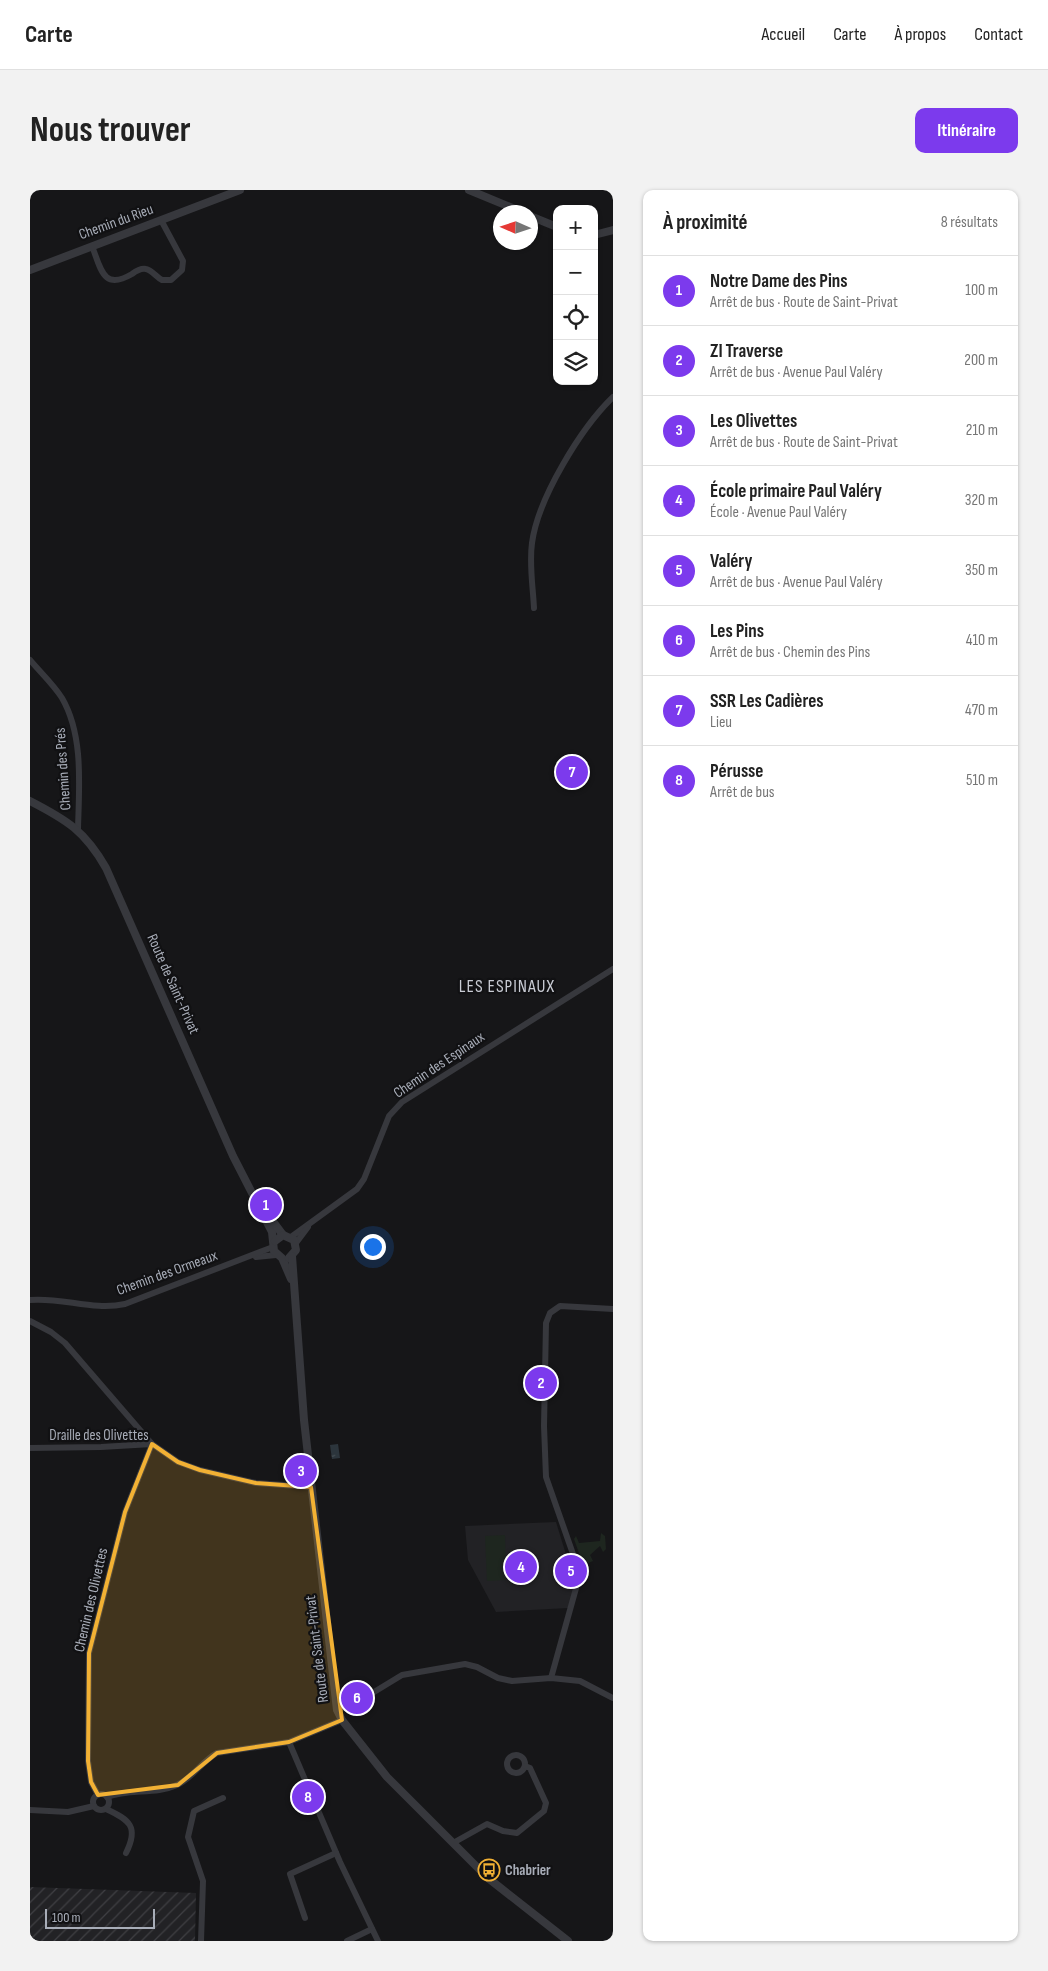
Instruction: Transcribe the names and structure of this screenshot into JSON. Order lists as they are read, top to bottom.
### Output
{
  "streets": {
    "street": [
      "Chemin du Rieu",
      "Chemin des Prés",
      "Route de Saint-Privat",
      "Chemin des Espinaux",
      "Chemin des Ormeaux",
      "Draille des Olivettes",
      "Chemin des Olivettes"
    ]
  },
  "crossings": [
    ["Chemin des Prés", "Route de Saint-Privat"],
    ["Route de Saint-Privat", "Chemin des Espinaux"],
    ["Route de Saint-Privat", "Chemin des Ormeaux"],
    ["Route de Saint-Privat", "Draille des Olivettes"],
    ["Draille des Olivettes", "Chemin des Olivettes"]
  ],
  "districts": ["LES ESPINAUX"],
  "places": {
    "bus stop": ["Chabrier"]
  },
  "scale_bar": "100 m",
  "north": "left",
  "page": {
    "header": "Carte",
    "nav": [
      "Accueil",
      "Carte",
      "À propos",
      "Contact"
    ],
    "buttons": "Itinéraire",
    "title": "Nous trouver",
    "heading": ["À proximité", "8 résultats"],
    "map_buttons": ["+", "−"],
    "list": [
      {
        "mark": "1",
        "name": "Notre Dame des Pins",
        "note": "Arrêt de bus · Route de Saint-Privat",
        "value": "100 m"
      },
      {
        "mark": "2",
        "name": "ZI Traverse",
        "note": "Arrêt de bus · Avenue Paul Valéry",
        "value": "200 m"
      },
      {
        "mark": "3",
        "name": "Les Olivettes",
        "note": "Arrêt de bus · Route de Saint-Privat",
        "value": "210 m"
      },
      {
        "mark": "4",
        "name": "École primaire Paul Valéry",
        "note": "École · Avenue Paul Valéry",
        "value": "320 m"
      },
      {
        "mark": "5",
        "name": "Valéry",
        "note": "Arrêt de bus · Avenue Paul Valéry",
        "value": "350 m"
      },
      {
        "mark": "6",
        "name": "Les Pins",
        "note": "Arrêt de bus · Chemin des Pins",
        "value": "410 m"
      },
      {
        "mark": "7",
        "name": "SSR Les Cadières",
        "note": "Lieu",
        "value": "470 m"
      },
      {
        "mark": "8",
        "name": "Pérusse",
        "note": "Arrêt de bus",
        "value": "510 m"
      }
    ],
    "pins": [
      "7",
      "1",
      "2",
      "3",
      "4",
      "5",
      "6",
      "8"
    ],
    "scale": "100 m"
  }
}
